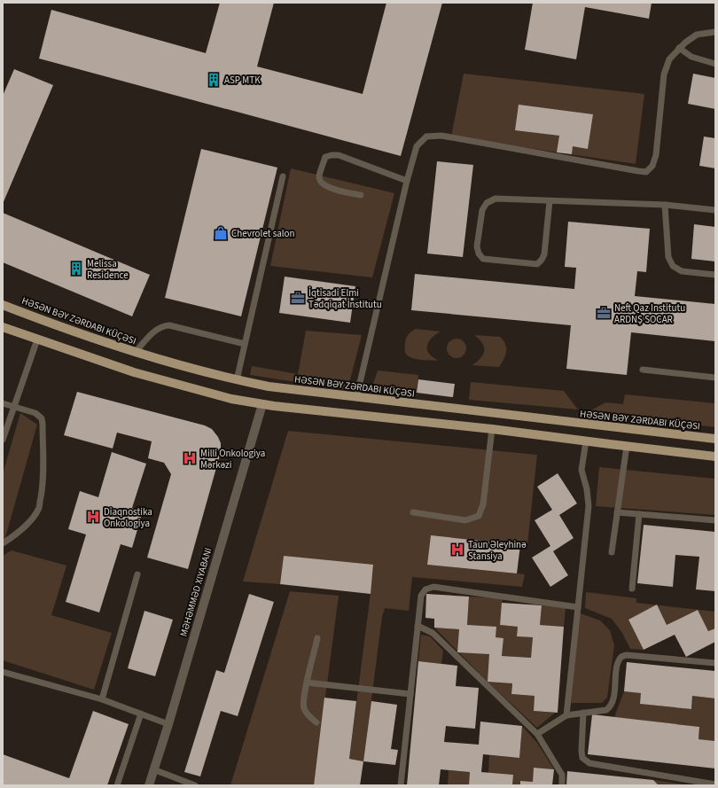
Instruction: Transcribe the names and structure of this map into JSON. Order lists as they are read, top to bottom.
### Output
{
  "streets": {
    "main road": ["HƏSƏN BƏY ZƏRDABI KÜÇƏSI"],
    "street": ["MƏHƏMMƏD XIYABANI"]
  },
  "places": {
    "building": ["ASP MTK", "Melissa Residence"],
    "shop": ["Chevrolet salon"],
    "office": ["İqtisadi Elmi Tədqiqat İnstitutu", "Neft Qaz Institutu ARDNŞ SOCAR"],
    "hospital": ["Milli Onkologiya Mərkəzi", "Diaqnostika Onkologiya", "Taun Əleyhinə Stansiya"]
  }
}
